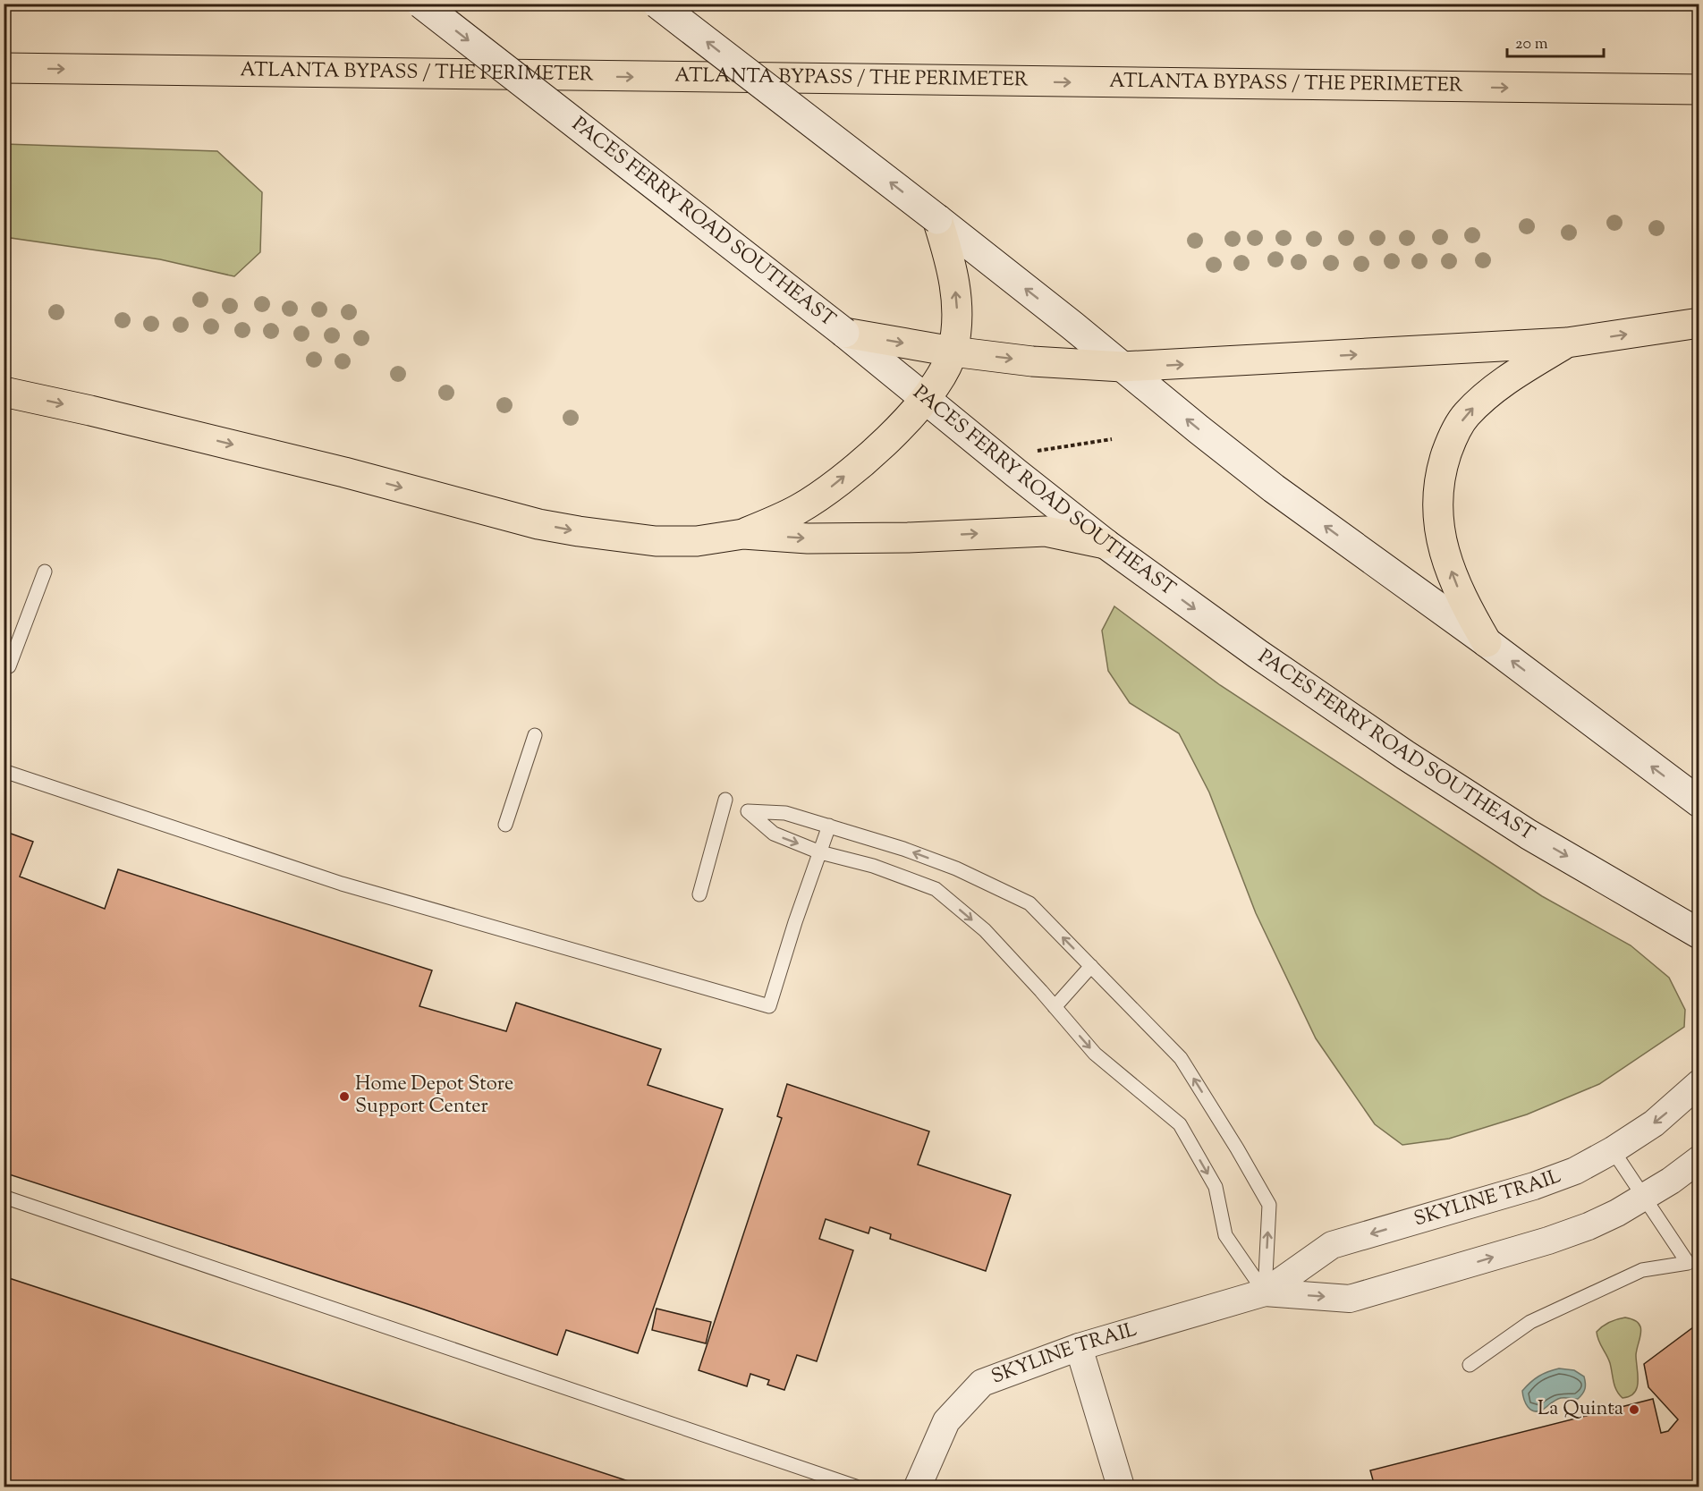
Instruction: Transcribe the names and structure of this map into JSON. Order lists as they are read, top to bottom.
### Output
{
  "streets": {
    "highway": ["ATLANTA BYPASS / THE PERIMETER"],
    "main road": ["PACES FERRY ROAD SOUTHEAST"],
    "street": ["SKYLINE TRAIL"]
  },
  "one_way": ["ATLANTA BYPASS / THE PERIMETER"],
  "places": ["Home Depot Store Support Center", "La Quinta"],
  "scale_bar": "20 m"
}
